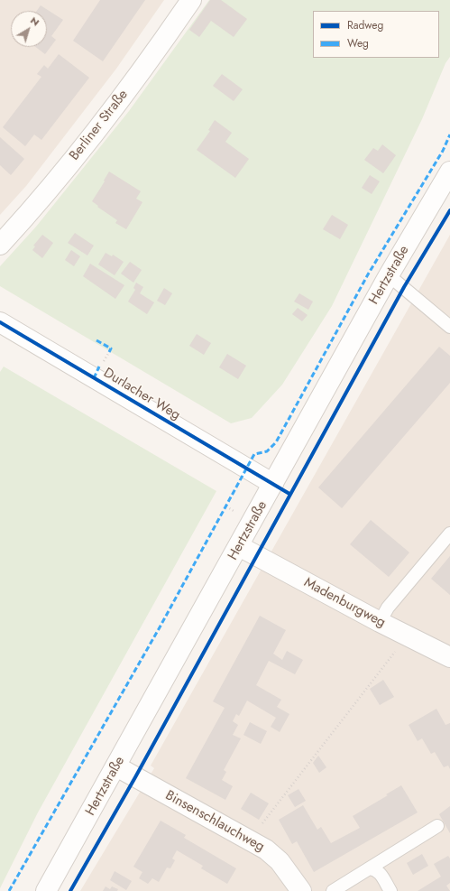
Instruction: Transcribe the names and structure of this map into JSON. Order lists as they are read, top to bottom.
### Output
{
  "streets": {
    "street": [
      "Berliner Straße",
      "Hertzstraße",
      "Durlacher Weg",
      "Madenburgweg",
      "Binsenschlauchweg"
    ]
  },
  "crossings": [
    ["Hertzstraße", "Durlacher Weg"],
    ["Hertzstraße", "Madenburgweg"],
    ["Hertzstraße", "Binsenschlauchweg"]
  ],
  "legend": ["Radweg", "Weg"],
  "north": "top right"
}
